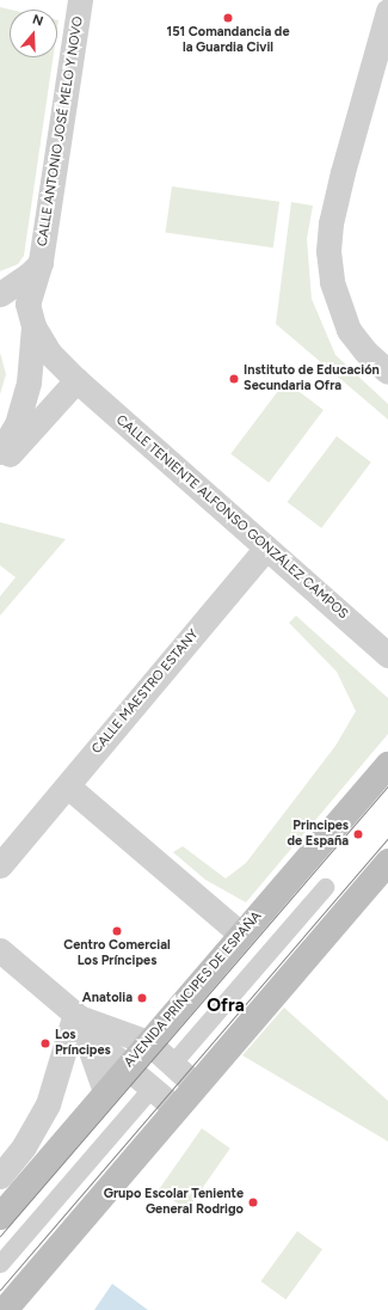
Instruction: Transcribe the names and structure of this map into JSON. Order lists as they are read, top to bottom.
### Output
{
  "streets": {
    "main road": ["AVENIDA PRÍNCIPES DE ESPAÑA"],
    "street": ["CALLE ANTONIO JOSÉ MELO Y NOVO", "CALLE TENIENTE ALFONSO GONZÁLEZ CAMPOS", "CALLE MAESTRO ESTANY"]
  },
  "crossings": [
    ["CALLE ANTONIO JOSÉ MELO Y NOVO", "CALLE TENIENTE ALFONSO GONZÁLEZ CAMPOS"],
    ["CALLE TENIENTE ALFONSO GONZÁLEZ CAMPOS", "CALLE MAESTRO ESTANY"]
  ],
  "districts": ["Ofra"],
  "places": [
    "151 Comandancia de la Guardia Civil",
    "Instituto de Educación Secundaria Ofra",
    "Principes de España",
    "Centro Comercial Los Príncipes",
    "Anatolia",
    "Los Príncipes",
    "Grupo Escolar Teniente General Rodrigo"
  ],
  "north": "top"
}
